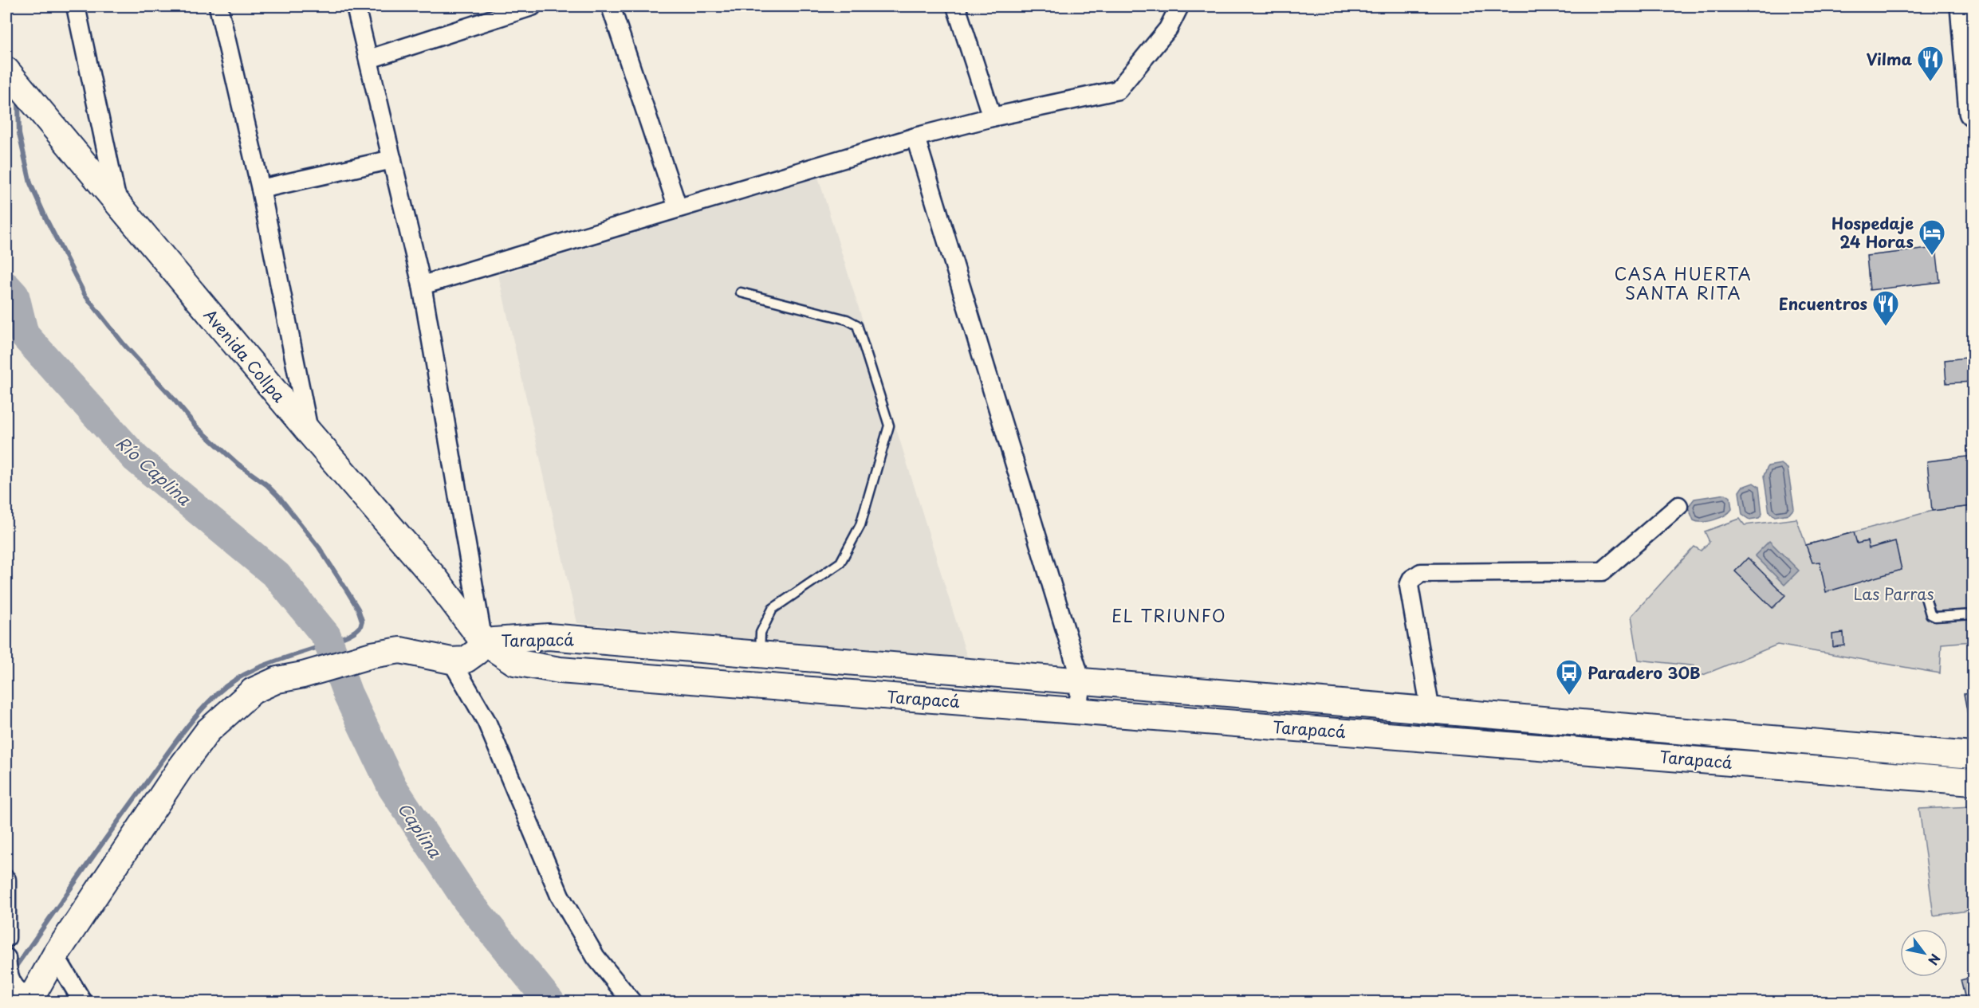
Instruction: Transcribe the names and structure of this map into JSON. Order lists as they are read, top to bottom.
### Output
{
  "streets": {
    "main road": ["Avenida Collpa", "Tarapacá"]
  },
  "crossings": [
    ["Avenida Collpa", "Tarapacá"]
  ],
  "districts": ["CASA HUERTA SANTA RITA", "EL TRIUNFO"],
  "water": ["Río Caplina", "Caplina"],
  "parks": ["Las Parras"],
  "places": {
    "restaurant": ["Vilma", "Encuentros"],
    "hotel": ["Hospedaje 24 Horas"],
    "bus stop": ["Paradero 30B"]
  },
  "north": "bottom right"
}
